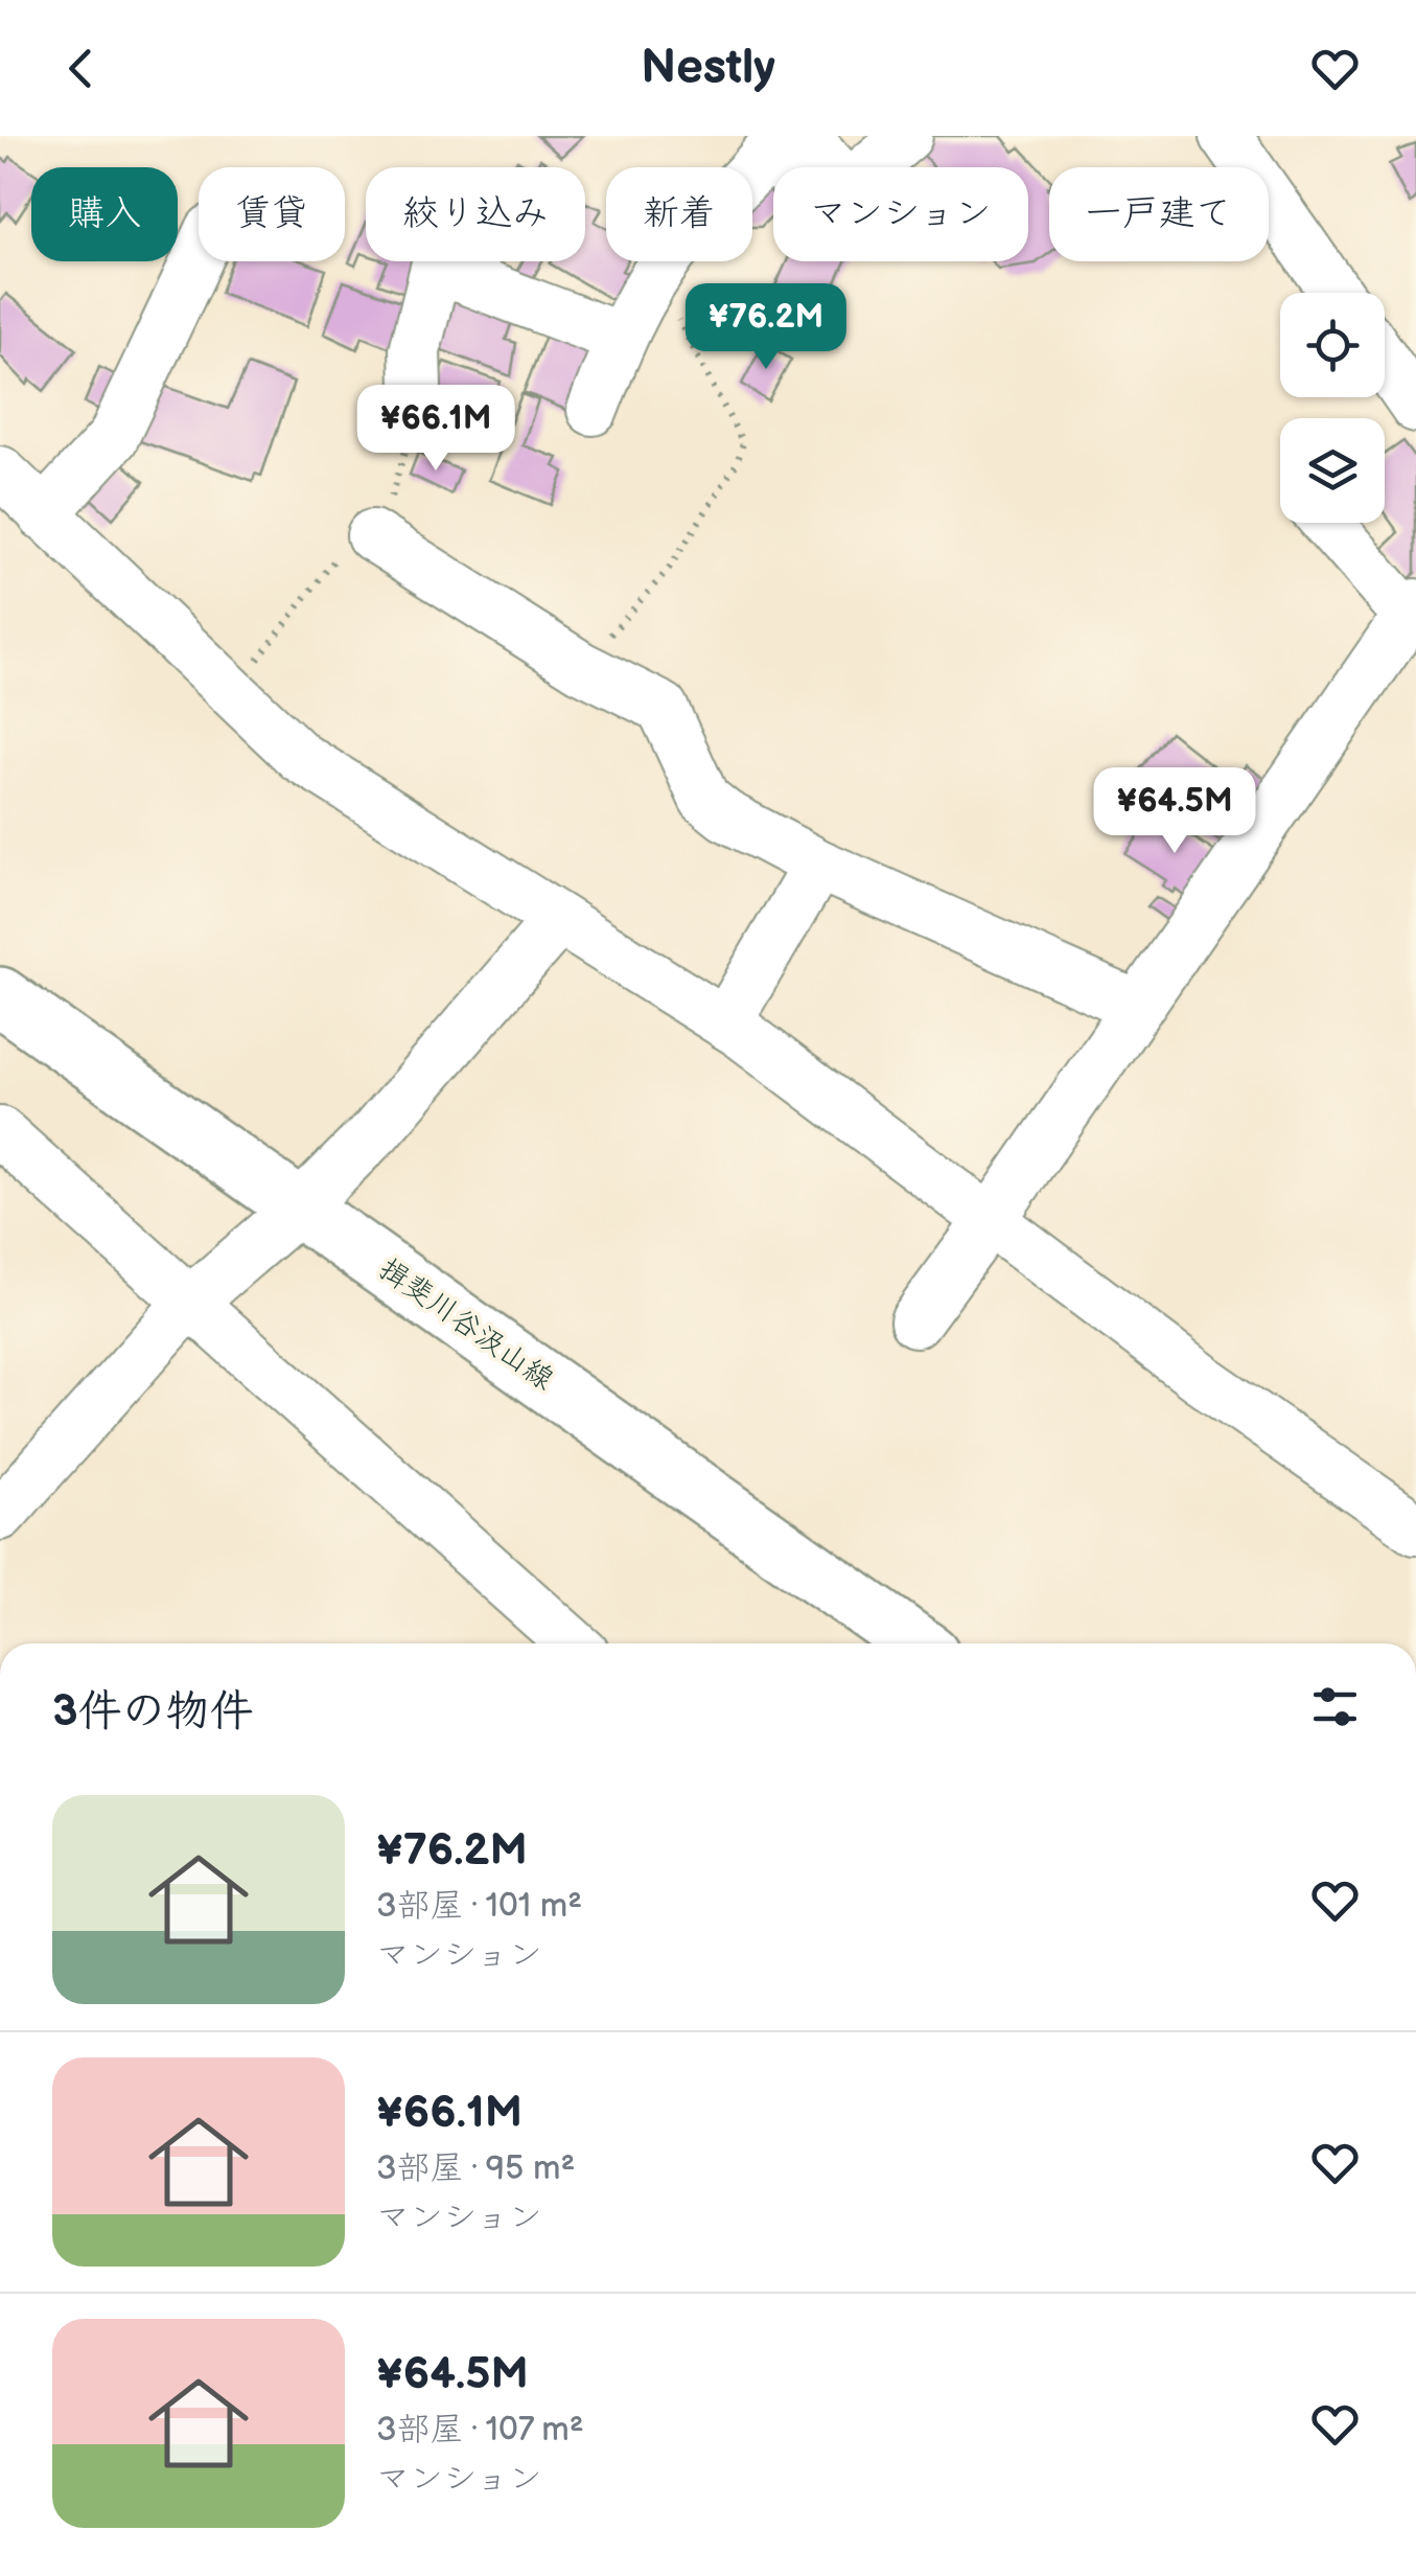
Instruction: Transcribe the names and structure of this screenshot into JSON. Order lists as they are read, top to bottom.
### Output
{
  "streets": {
    "main road": ["揖斐川谷汲山線"]
  },
  "page": {
    "header": "Nestly",
    "chip": [
      "購入",
      "賃貸",
      "絞り込み",
      "新着",
      "マンション",
      "一戸建て"
    ],
    "price": ["¥76.2M", "¥66.1M", "¥64.5M"],
    "heading": "3件の物件",
    "list": [
      {
        "name": "¥76.2M",
        "note": "3部屋 · 101 m² · マンション"
      },
      {
        "name": "¥66.1M",
        "note": "3部屋 · 95 m² · マンション"
      },
      {
        "name": "¥64.5M",
        "note": "3部屋 · 107 m² · マンション"
      }
    ]
  }
}
